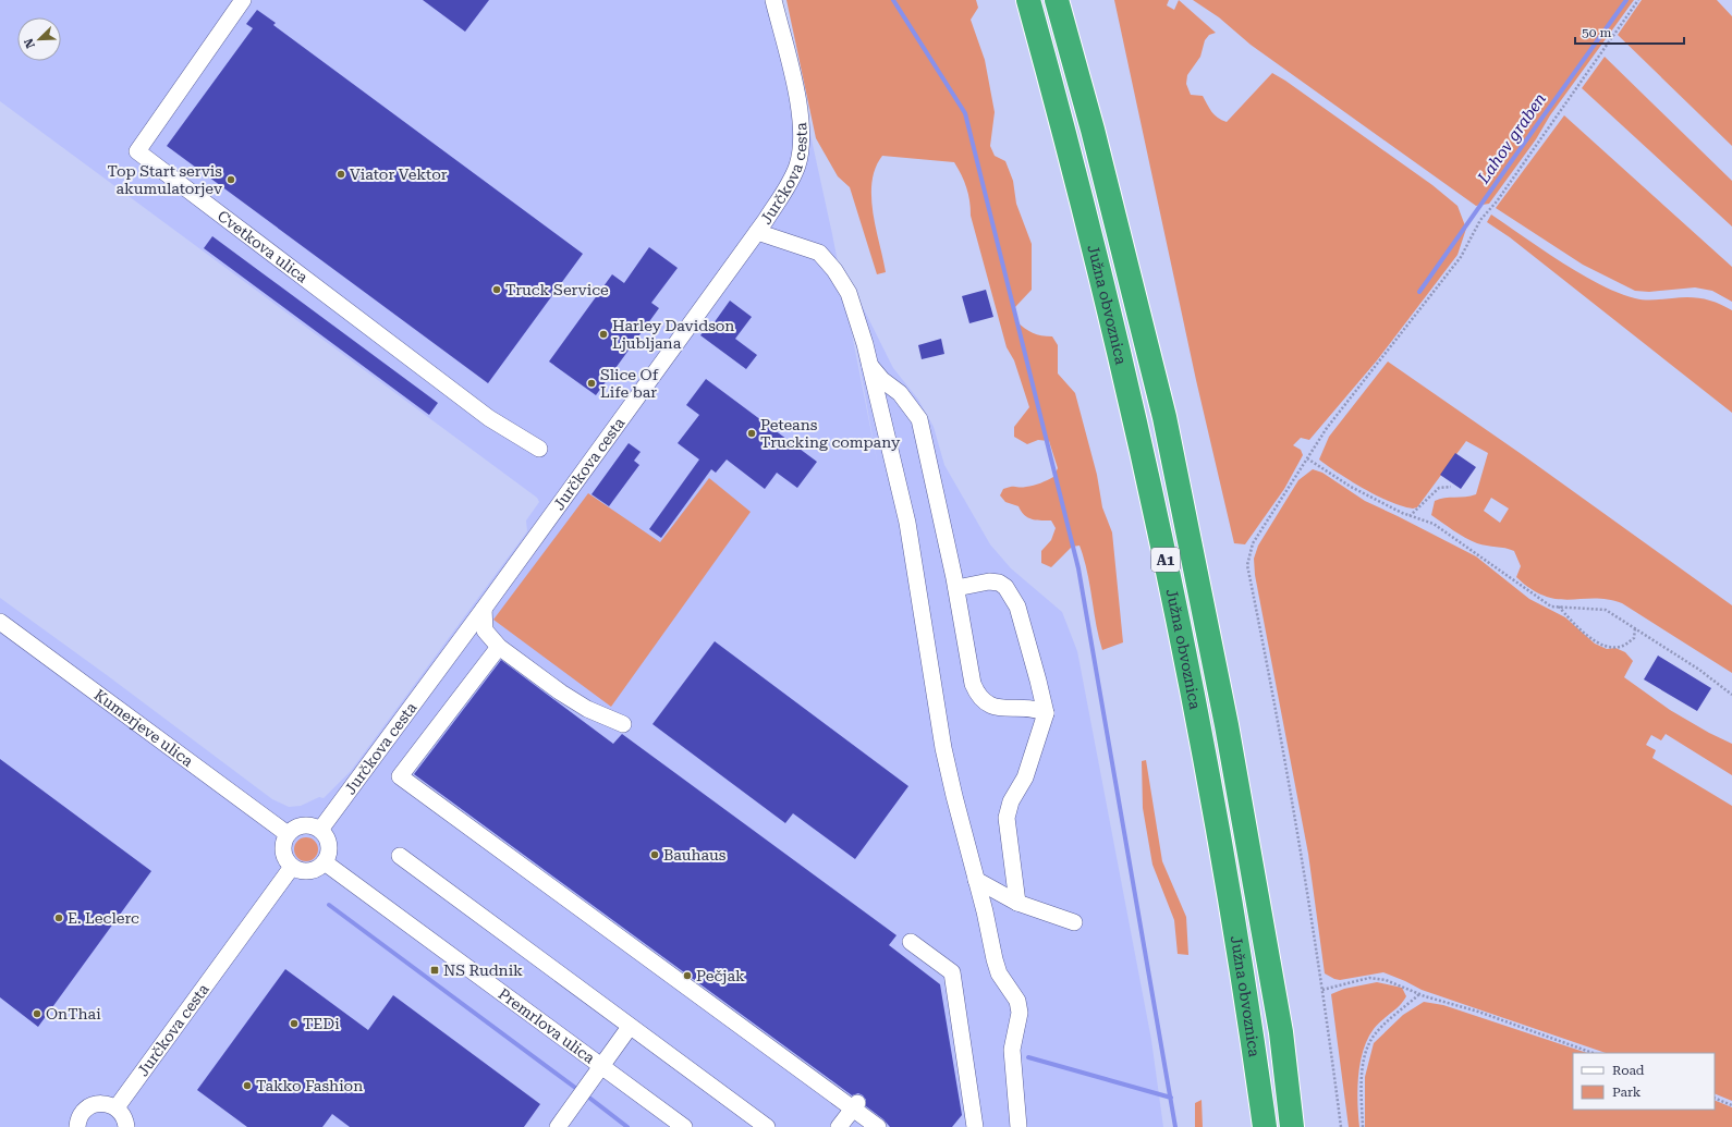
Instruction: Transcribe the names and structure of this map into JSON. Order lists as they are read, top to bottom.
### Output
{
  "streets": {
    "highway": ["Južna obvoznica", "A1"],
    "street": [
      "Jurčkova cesta",
      "Cvetkova ulica",
      "Kumerjeve ulica",
      "Premrlova ulica"
    ]
  },
  "crossings": [
    ["Jurčkova cesta", "Kumerjeve ulica"],
    ["Jurčkova cesta", "Premrlova ulica"],
    ["Kumerjeve ulica", "Premrlova ulica"]
  ],
  "water": ["Lahov graben"],
  "places": {
    "other": [
      "Viator Vektor",
      "Top Start servis akumulatorjev",
      "Truck Service",
      "Harley Davidson Ljubljana",
      "Slice Of Life bar",
      "Peteans Trucking company",
      "Bauhaus",
      "E. Leclerc",
      "Pečjak",
      "OnThai",
      "TEDi",
      "Takko Fashion"
    ],
    "transit": ["NS Rudnik"]
  },
  "legend": ["Road", "Park"],
  "scale_bar": "50 m",
  "north": "bottom left"
}
